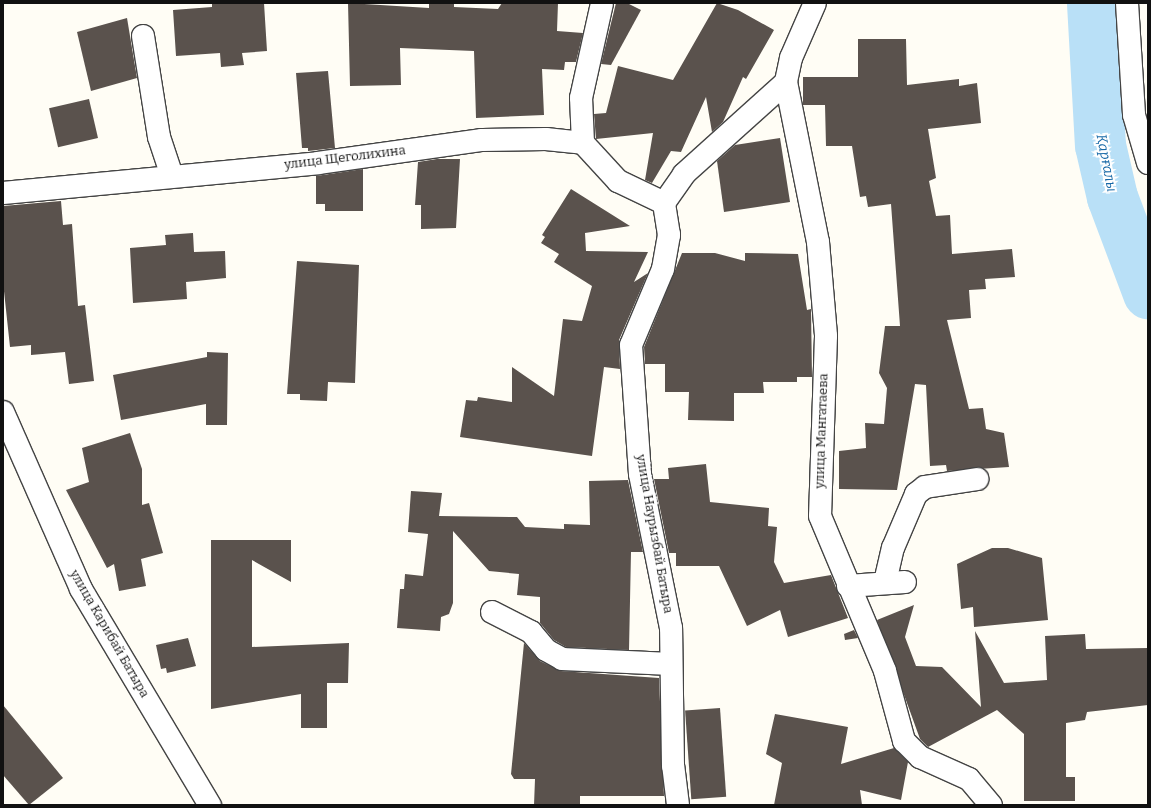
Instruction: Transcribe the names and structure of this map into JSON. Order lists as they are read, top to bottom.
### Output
{
  "streets": {
    "street": [
      "улица Щеголихина",
      "улица Мангатаева",
      "улица Наурызбай Батыра",
      "улица Карибай Батыра"
    ]
  },
  "water": ["Қарғалы"]
}
